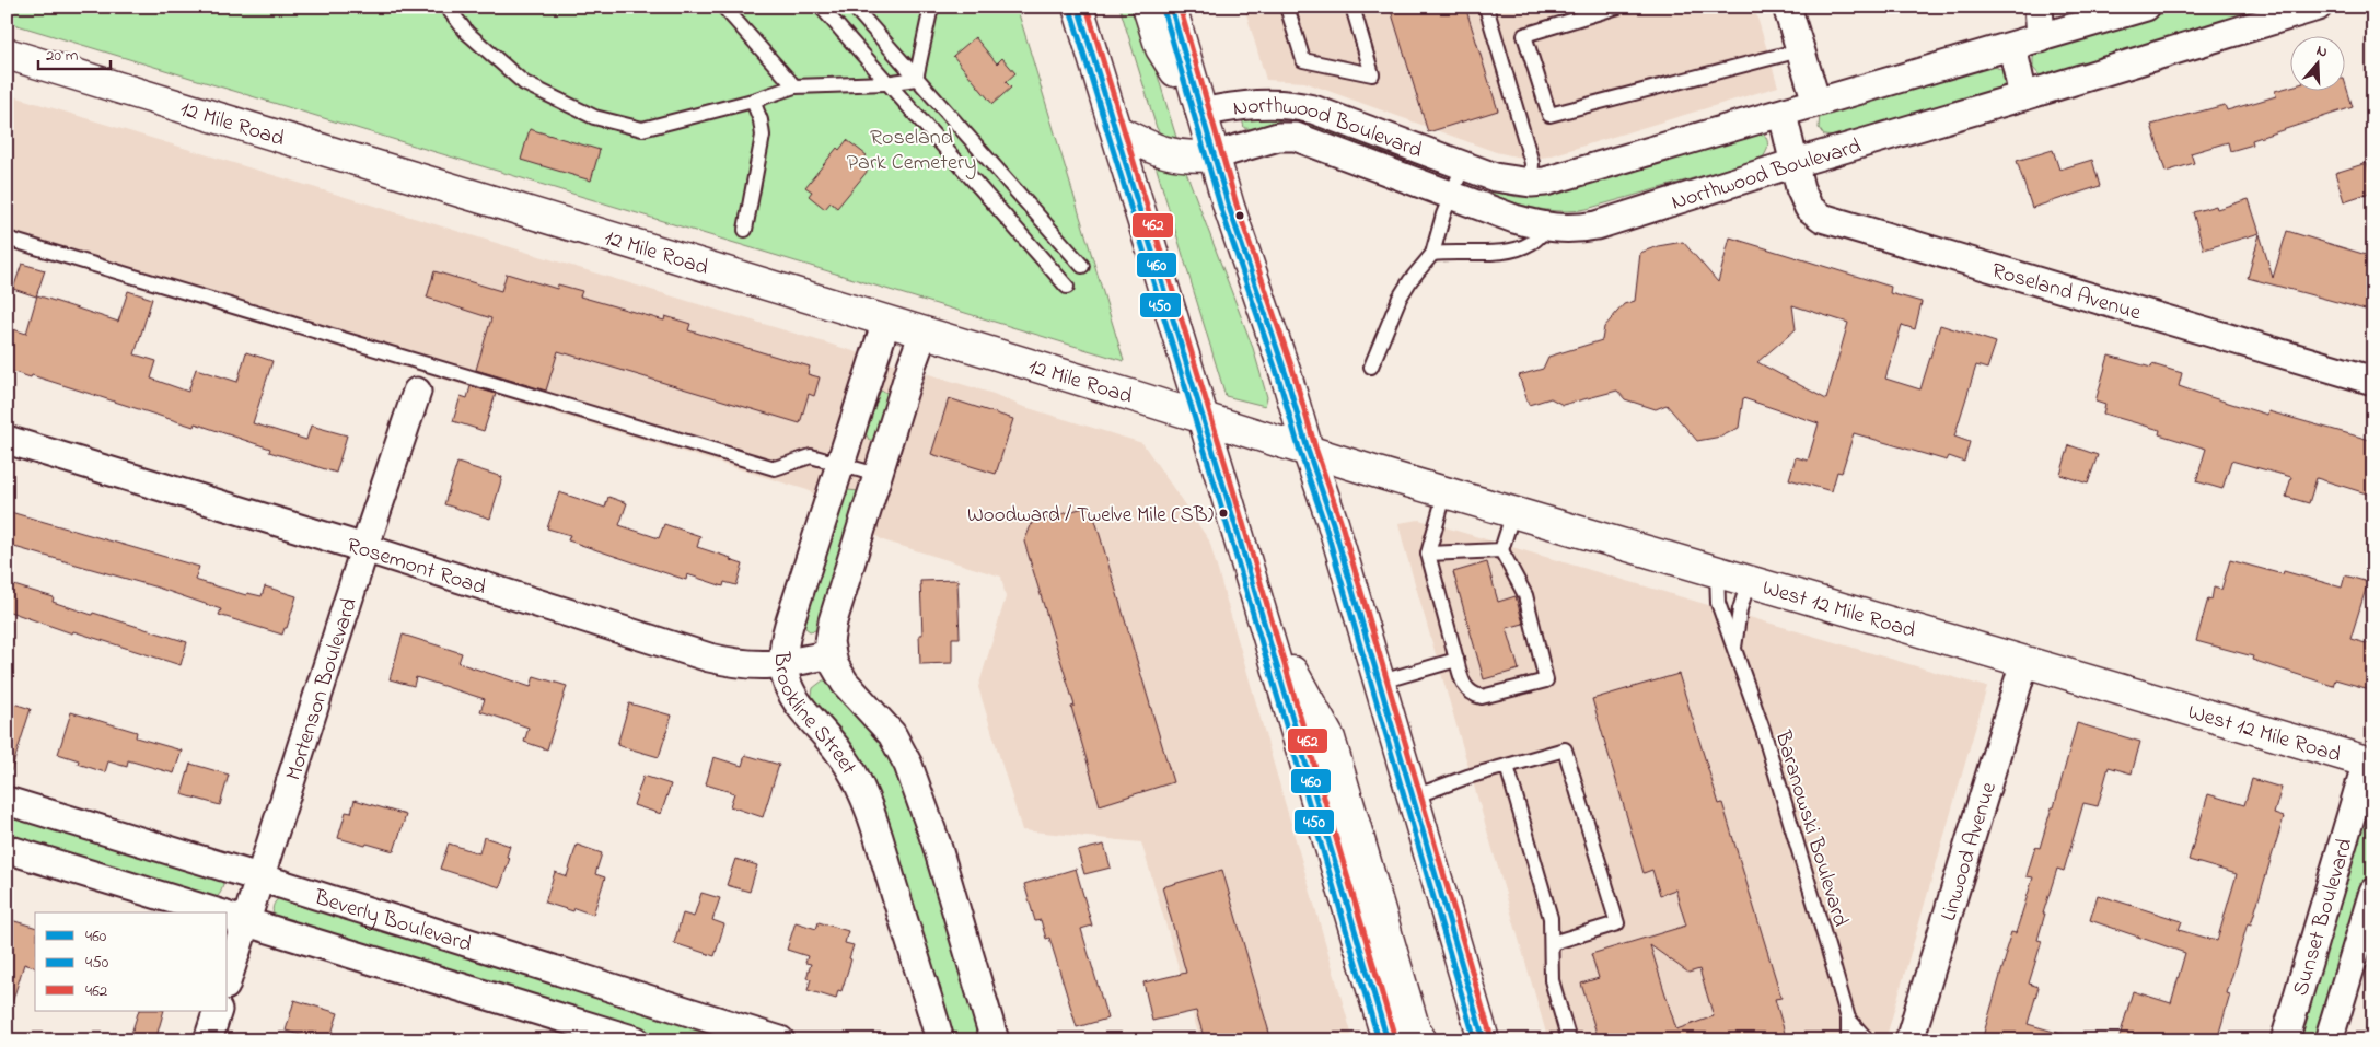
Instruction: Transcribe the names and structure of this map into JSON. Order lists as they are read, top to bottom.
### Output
{
  "streets": {
    "main road": ["12 Mile Road", "West 12 Mile Road"],
    "street": [
      "Northwood Boulevard",
      "Roseland Avenue",
      "Rosemont Road",
      "Mortenson Boulevard",
      "Brookline Street",
      "Linwood Avenue",
      "Sunset Boulevard",
      "Beverly Boulevard"
    ],
    "lane": ["Baranowski Boulevard"]
  },
  "crossings": [
    ["12 Mile Road", "West 12 Mile Road"],
    ["12 Mile Road", "Brookline Street"],
    ["Northwood Boulevard", "Roseland Avenue"],
    ["Rosemont Road", "Mortenson Boulevard"],
    ["Rosemont Road", "Brookline Street"],
    ["West 12 Mile Road", "Baranowski Boulevard"],
    ["West 12 Mile Road", "Linwood Avenue"],
    ["West 12 Mile Road", "Sunset Boulevard"],
    ["Mortenson Boulevard", "Beverly Boulevard"]
  ],
  "parks": ["Roseland Park Cemetery"],
  "places": ["Woodward / Twelve Mile (SB)"],
  "lines": ["transit line 460", "transit line 462", "transit line 450"],
  "legend": ["460", "450", "462"],
  "scale_bar": "20 m",
  "north": "top"
}
